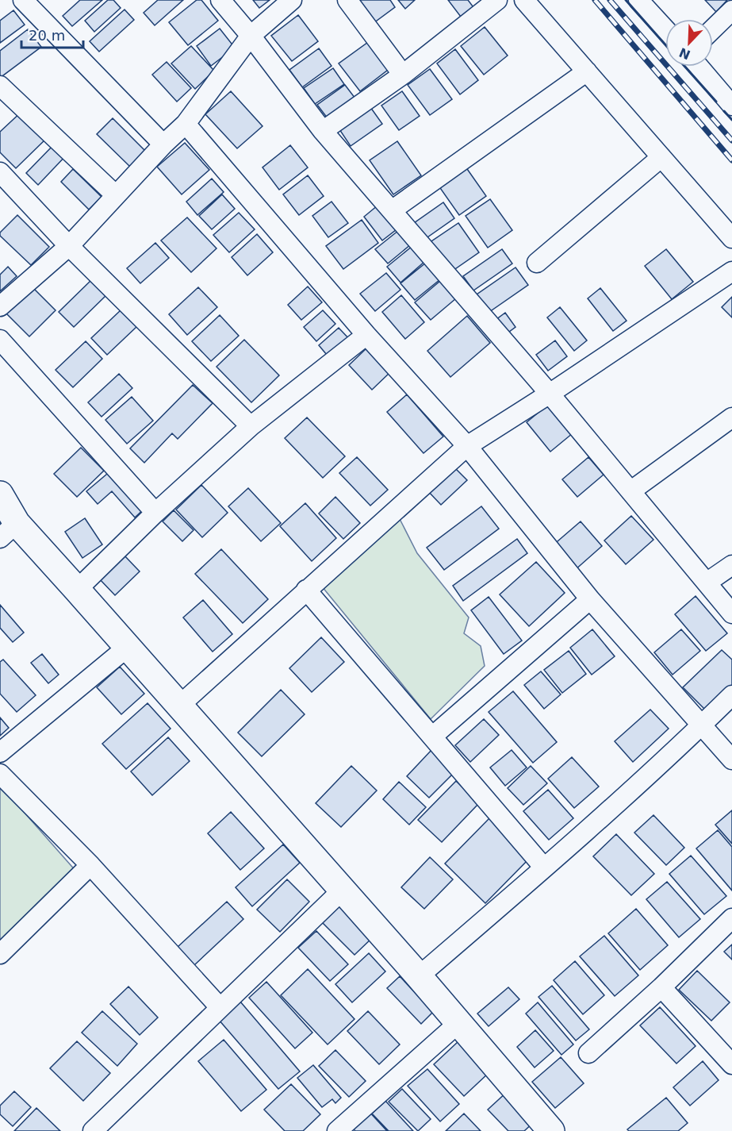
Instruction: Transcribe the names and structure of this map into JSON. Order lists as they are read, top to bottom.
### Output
{
  "scale_bar": "20 m",
  "north": "bottom left"
}
